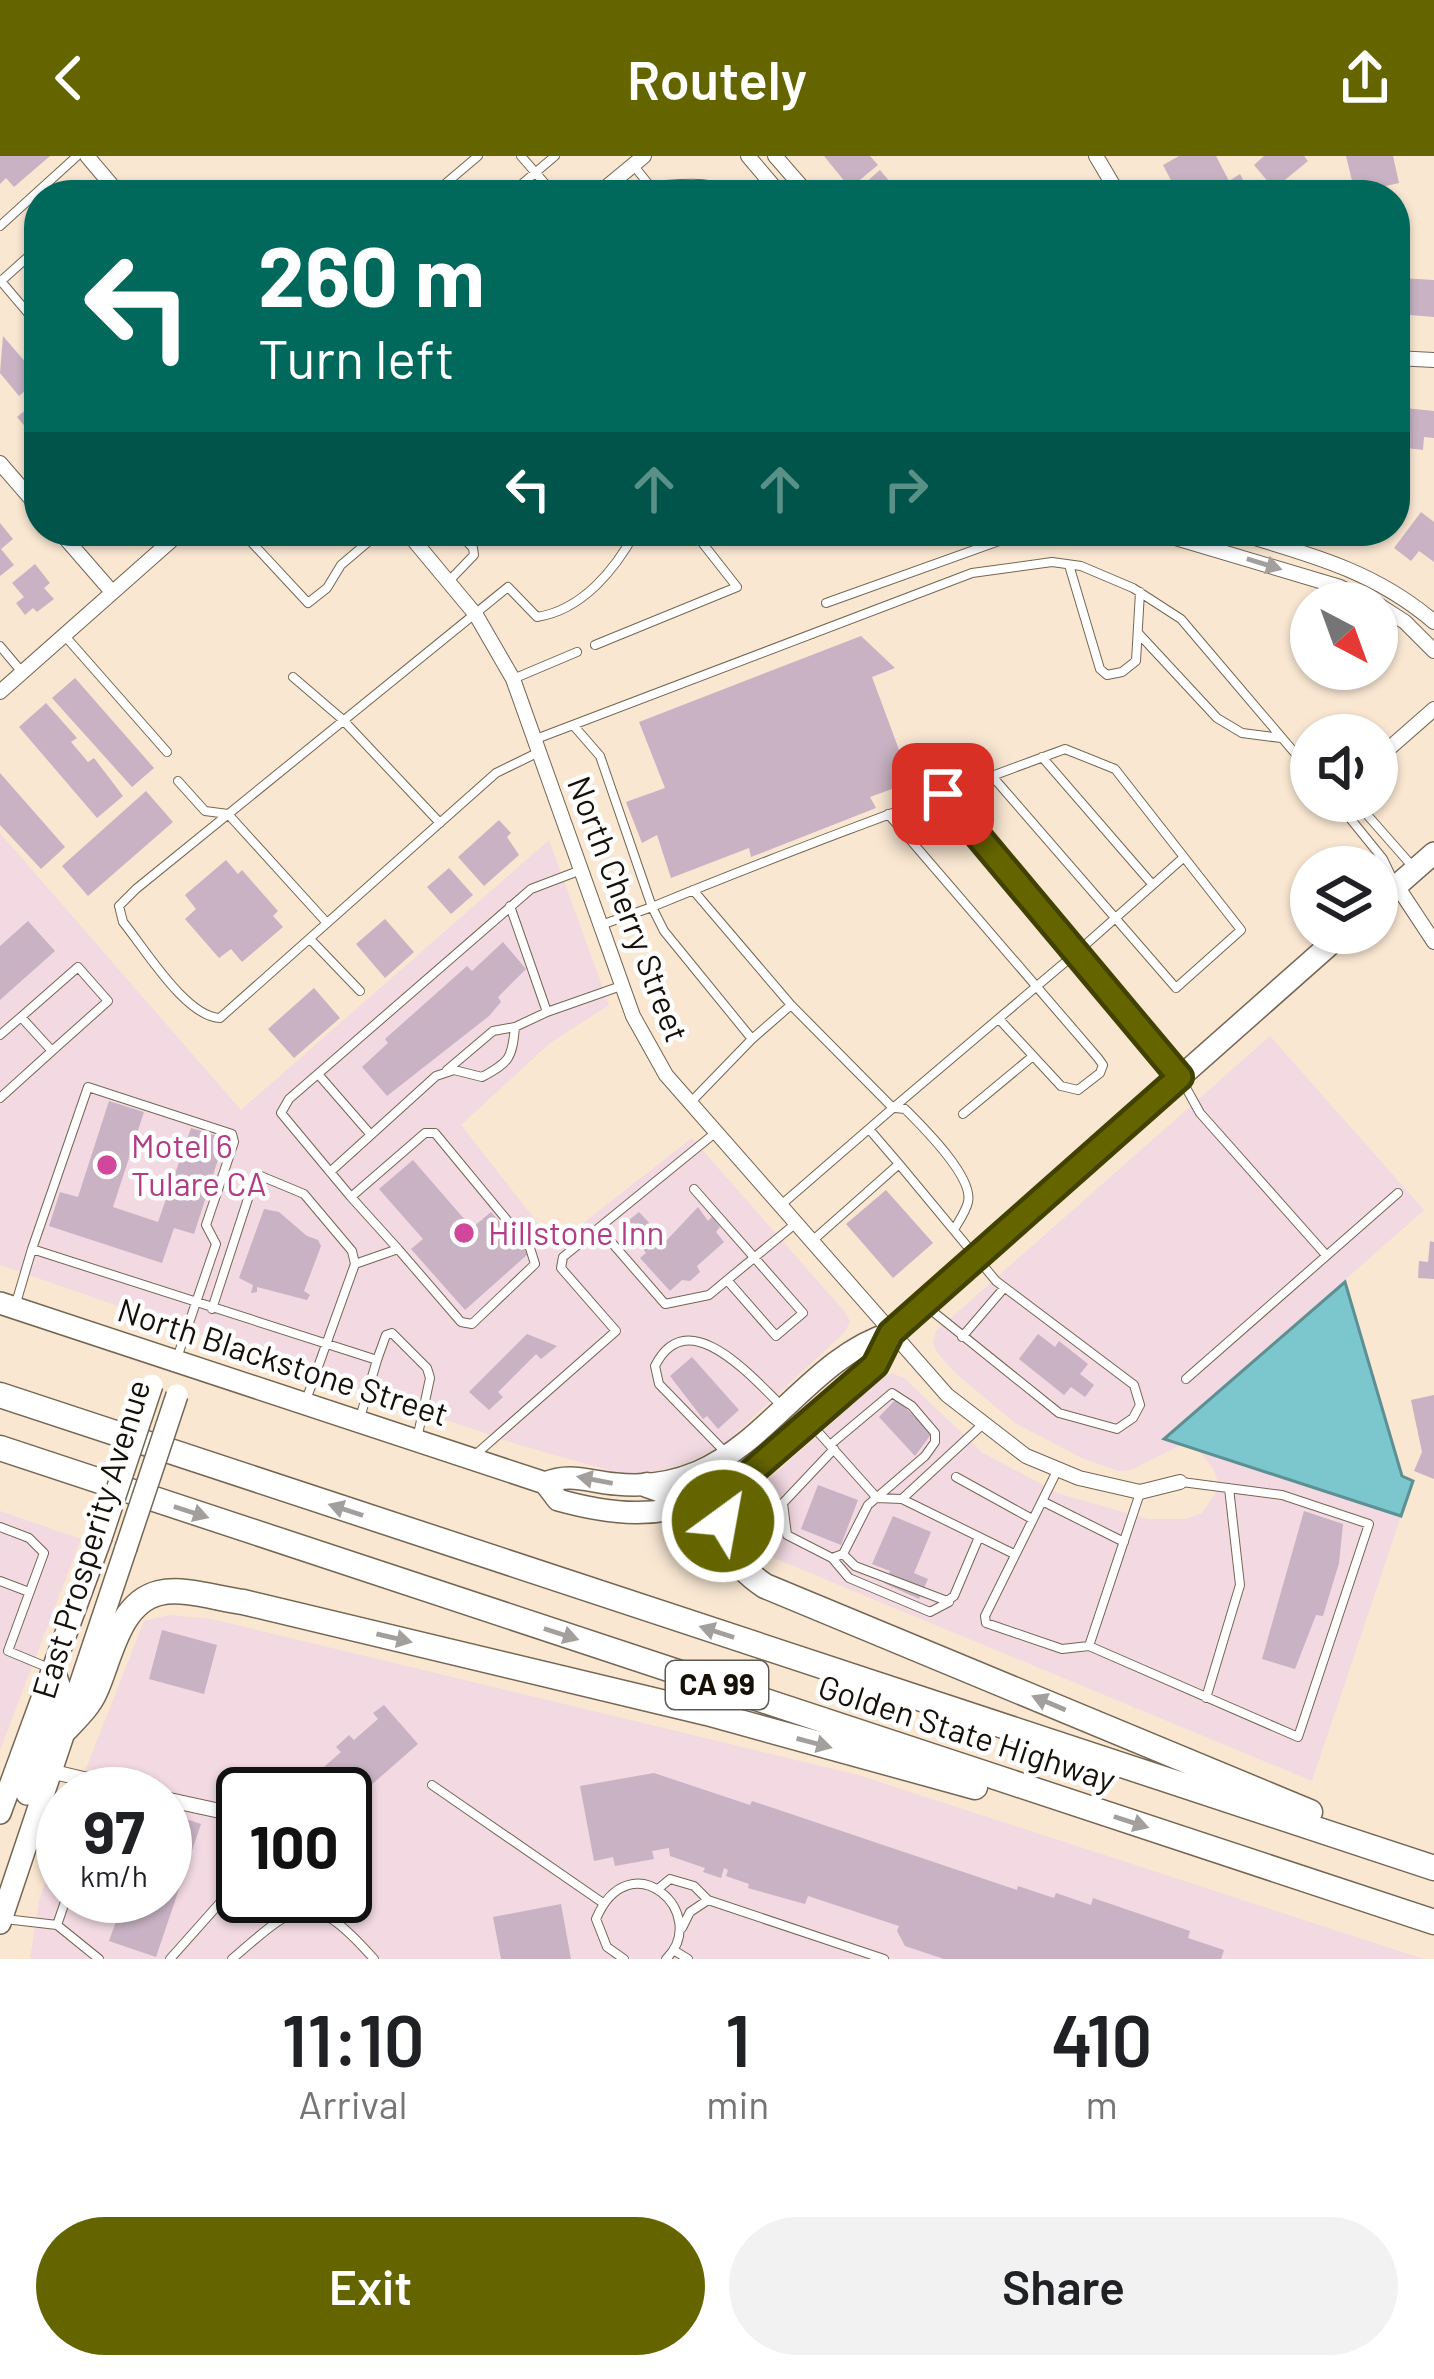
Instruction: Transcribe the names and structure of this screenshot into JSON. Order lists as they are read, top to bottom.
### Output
{
  "streets": {
    "highway": ["CA 99", "Golden State Highway"],
    "main road": ["North Blackstone Street", "East Prosperity Avenue"],
    "street": ["North Cherry Street"]
  },
  "crossings": [
    ["North Blackstone Street", "East Prosperity Avenue"]
  ],
  "places": ["Motel 6 Tulare CA", "Hillstone Inn"],
  "north": "bottom right",
  "page": {
    "header": "Routely",
    "turn": ["260 m", "Turn left"],
    "speed": "97 km/h",
    "limit": "100",
    "eta": [
      "11:10",
      "Arrival",
      "1",
      "min",
      "410",
      "m"
    ],
    "buttons": ["Exit", "Share"]
  }
}
